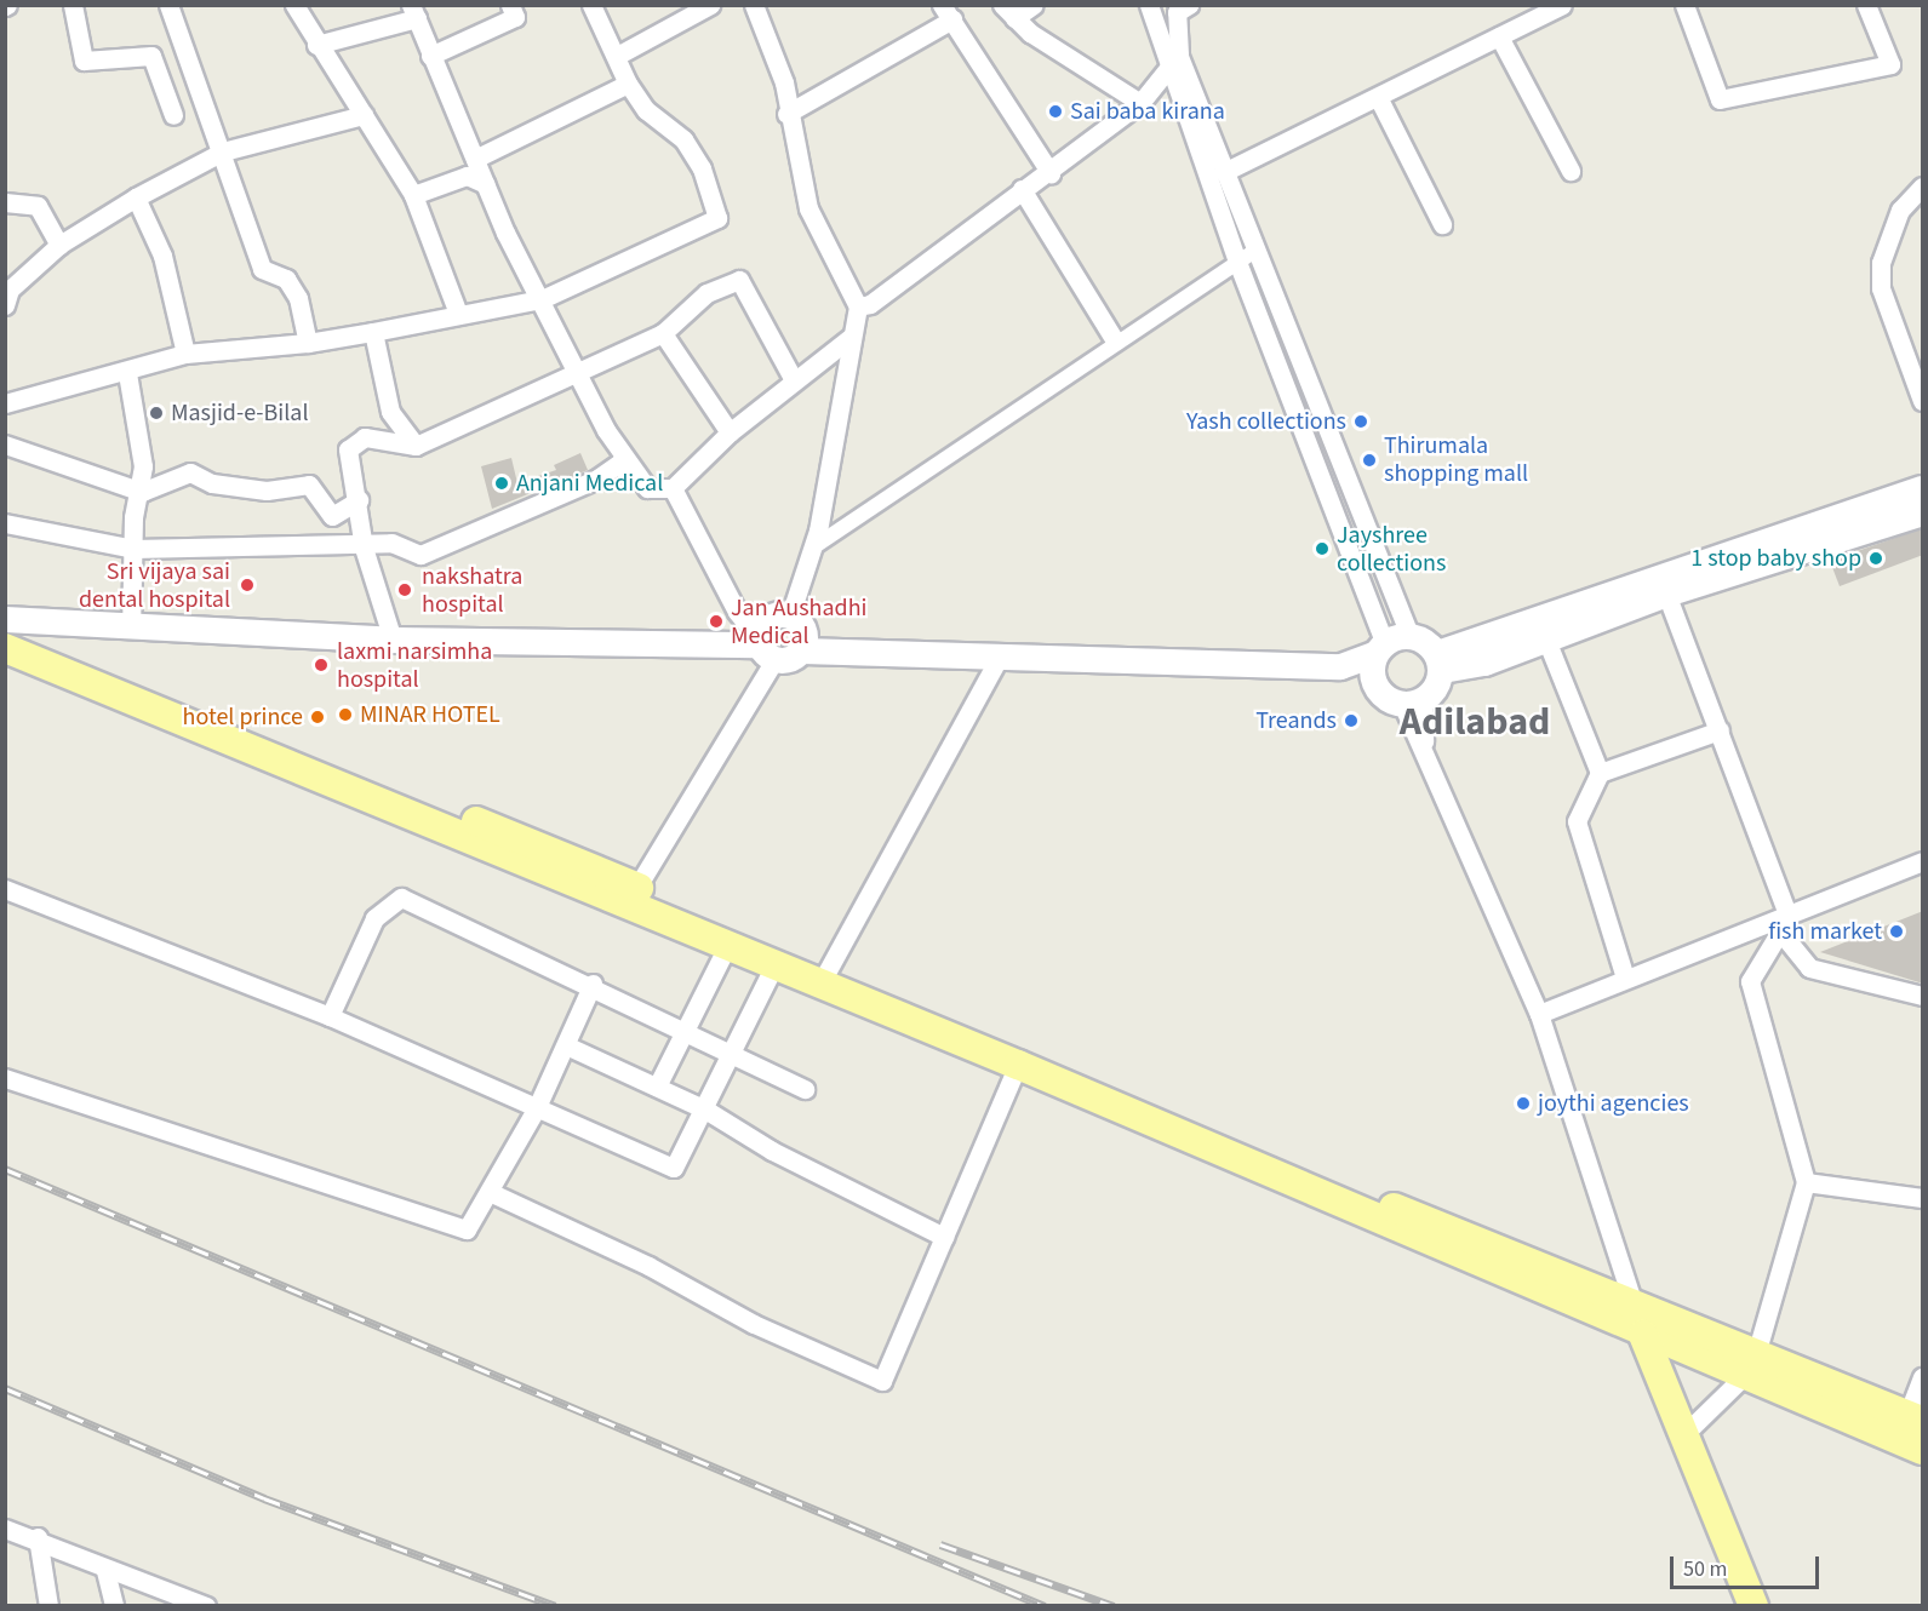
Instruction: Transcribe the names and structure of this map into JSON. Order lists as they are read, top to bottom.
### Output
{
  "districts": ["Adilabad"],
  "places": [
    "Sai baba kirana",
    "Masjid-e-Bilal",
    "Yash collections",
    "Thirumala shopping mall",
    "Anjani Medical",
    "Jayshree collections",
    "1 stop baby shop",
    "Sri vijaya sai dental hospital",
    "nakshatra hospital",
    "Jan Aushadhi Medical",
    "laxmi narsimha hospital",
    "MINAR HOTEL",
    "hotel prince",
    "Treands",
    "fish market",
    "joythi agencies"
  ],
  "scale_bar": "50 m"
}
